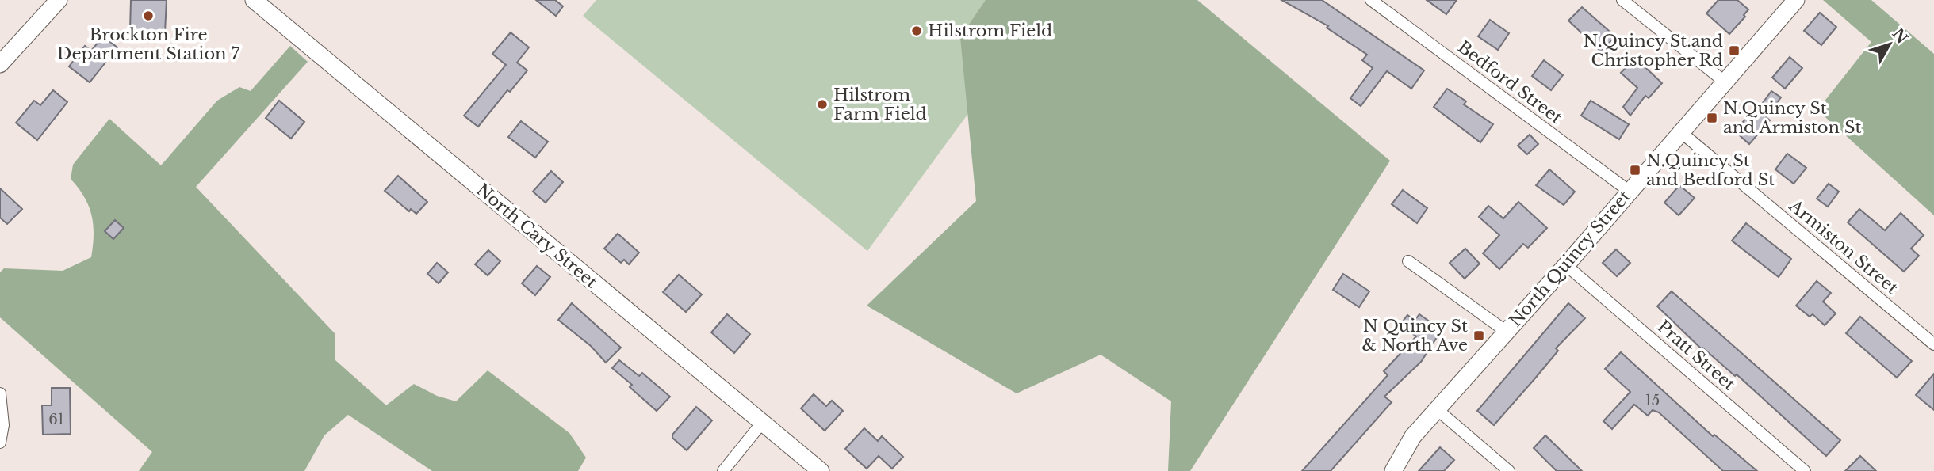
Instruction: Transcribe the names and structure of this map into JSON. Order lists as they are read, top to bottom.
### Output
{
  "streets": {
    "main road": ["North Cary Street", "North Quincy Street"],
    "street": ["Bedford Street", "Armiston Street", "Pratt Street"]
  },
  "crossings": [
    ["Bedford Street", "North Quincy Street"],
    ["Armiston Street", "North Quincy Street"],
    ["North Quincy Street", "Pratt Street"]
  ],
  "places": {
    "other": ["Brockton Fire Department Station 7", "Hilstrom Field", "Hilstrom Farm Field"],
    "transit": [
      "N.Quincy St.and Christopher Rd",
      "N.Quincy St and Armiston St",
      "N.Quincy St and Bedford St",
      "N Quincy St & North Ave"
    ]
  },
  "house_numbers": ["15", "61"],
  "north": "top right"
}
